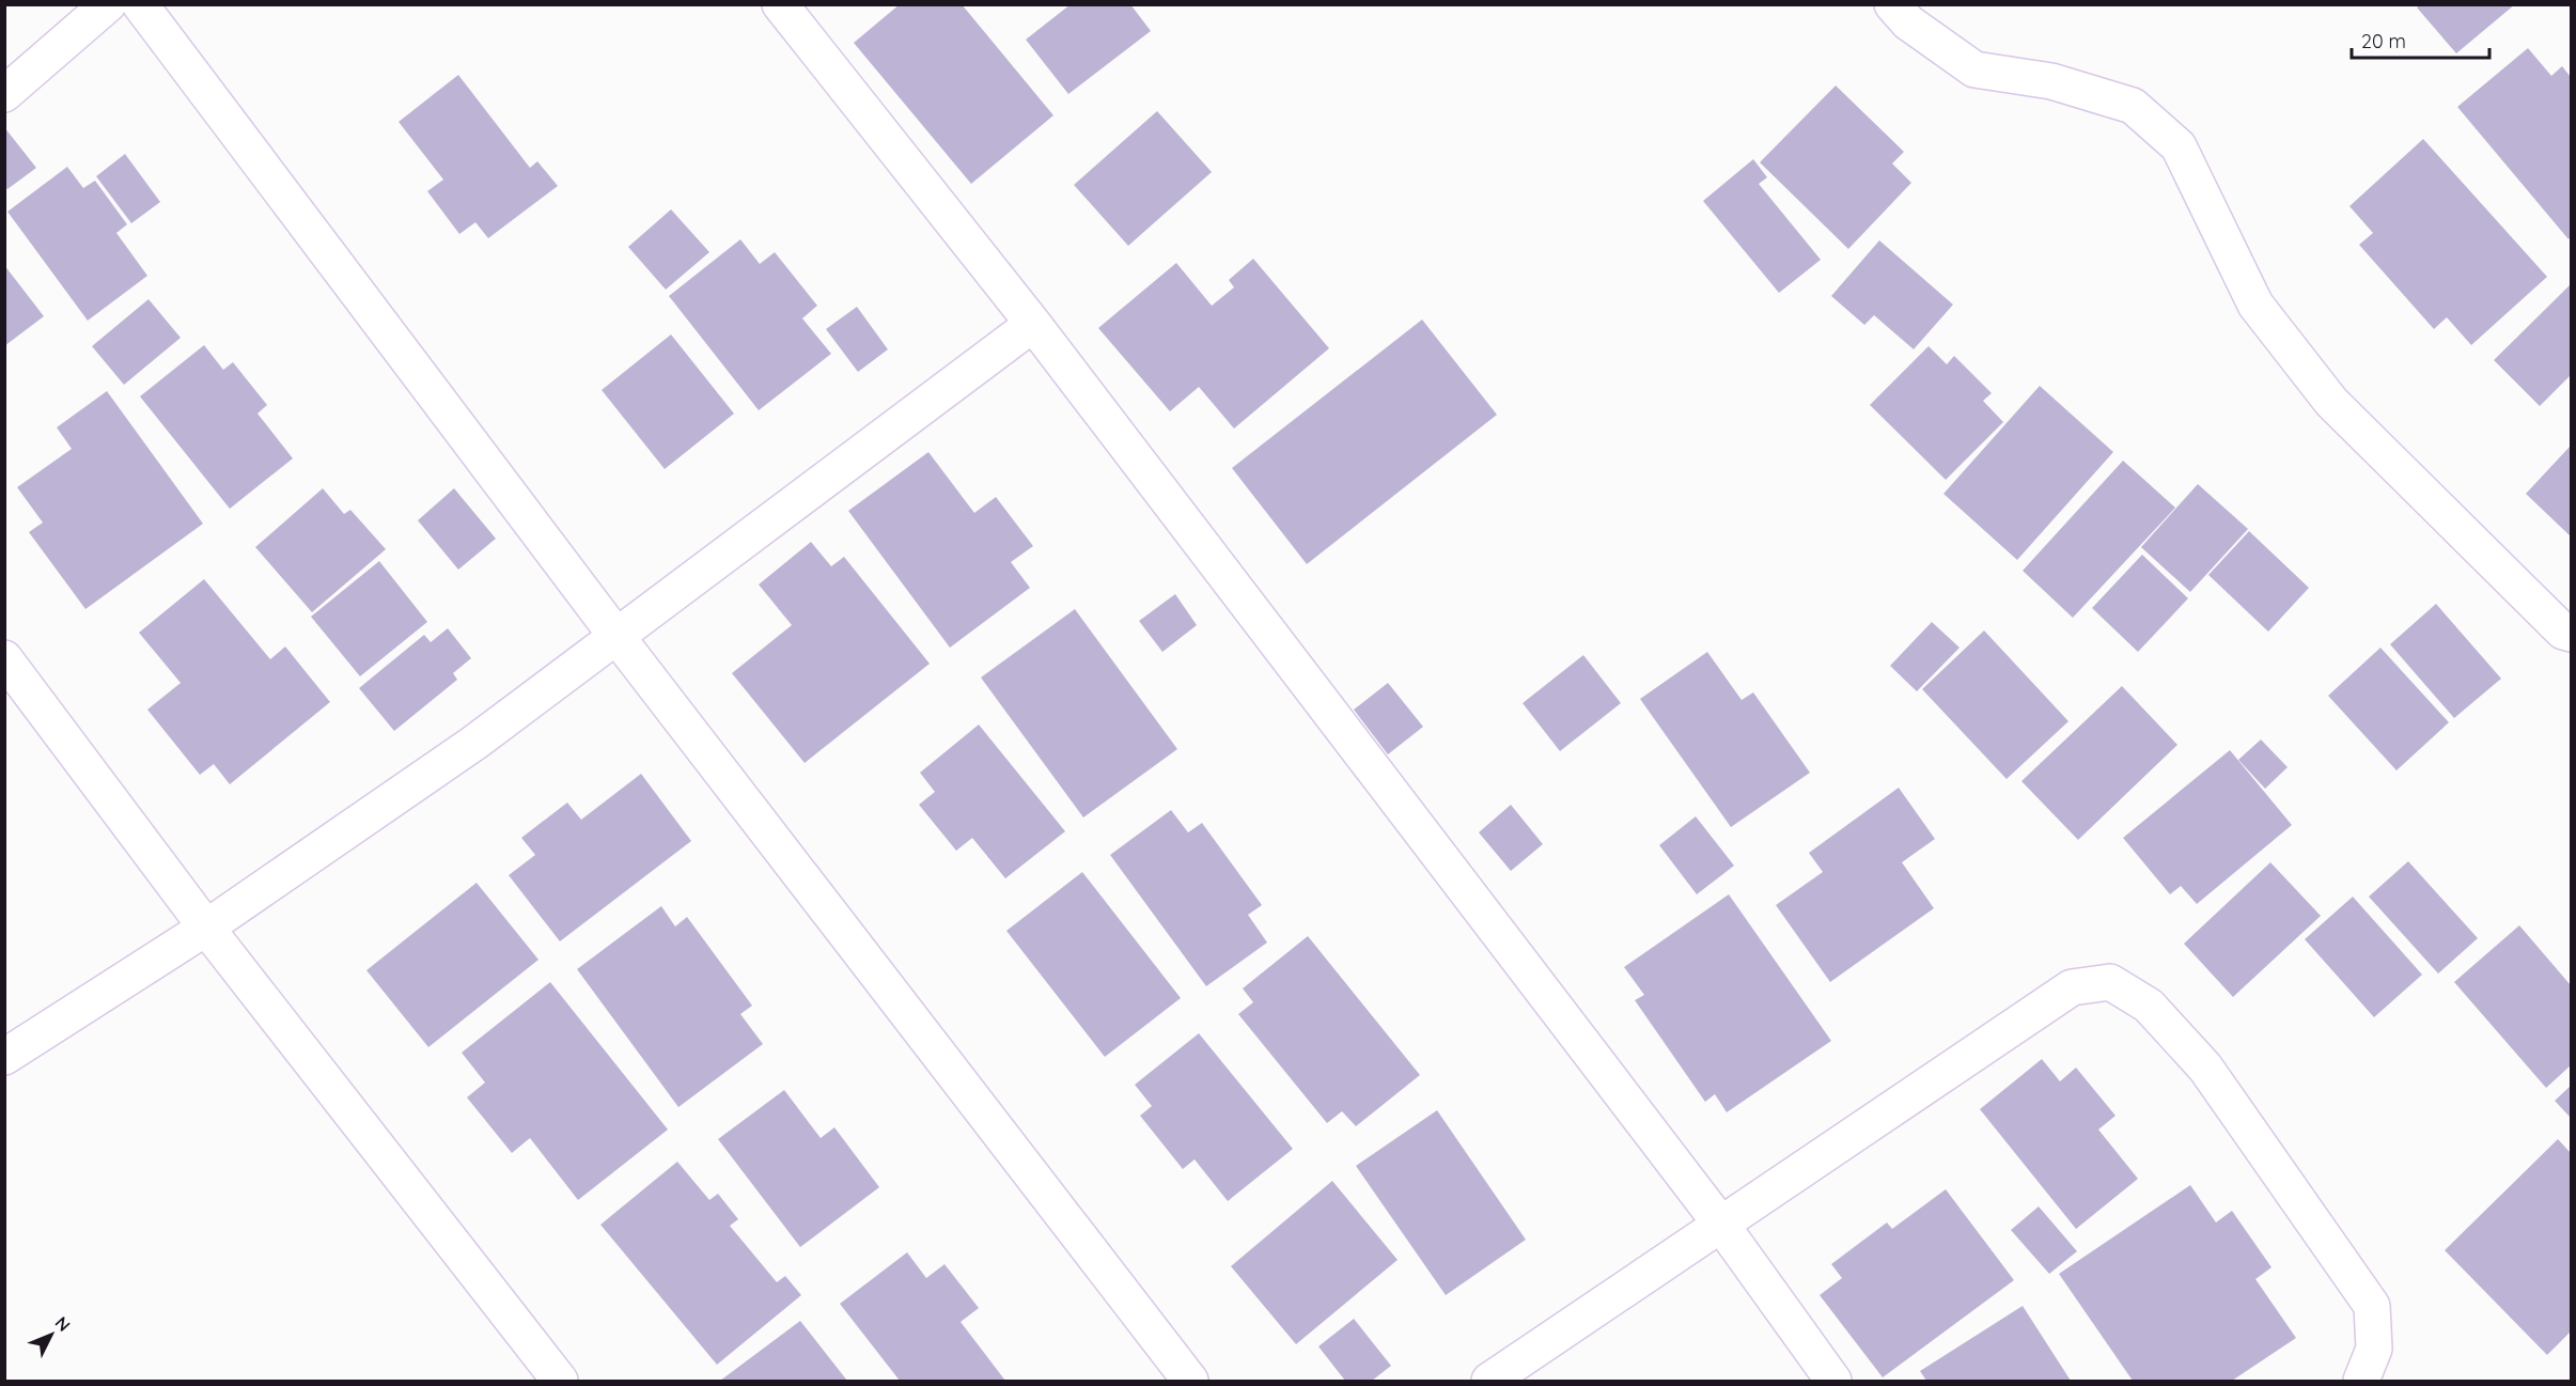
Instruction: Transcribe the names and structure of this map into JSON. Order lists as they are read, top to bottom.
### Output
{
  "scale_bar": "20 m",
  "north": "top right"
}
